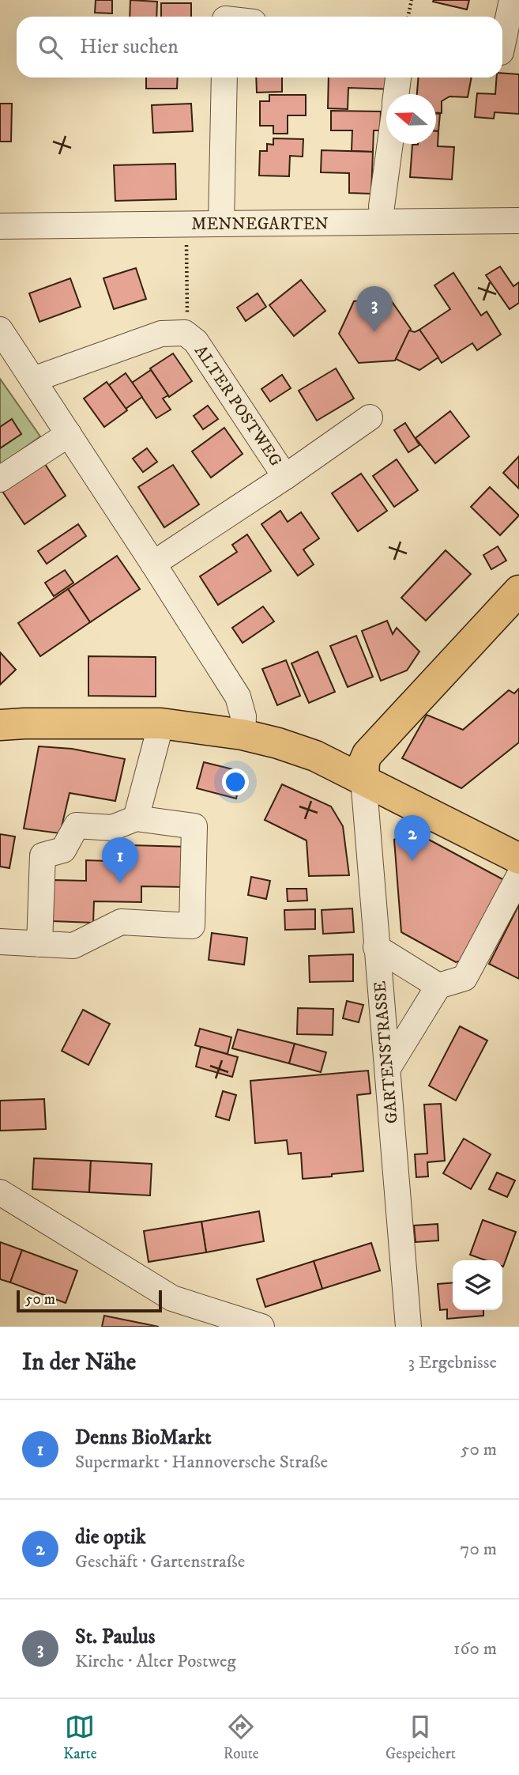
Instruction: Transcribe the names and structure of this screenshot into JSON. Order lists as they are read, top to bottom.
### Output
{
  "streets": {
    "street": ["MENNEGARTEN", "ALTER POSTWEG", "GARTENSTRASSE"]
  },
  "scale_bar": "50 m",
  "north": "left",
  "page": {
    "search": "Hier suchen",
    "pins": ["3", "2", "1"],
    "scale": "50 m",
    "heading": ["In der Nähe", "3 Ergebnisse"],
    "list": [
      {
        "mark": "1",
        "name": "Denns BioMarkt",
        "note": "Supermarkt · Hannoversche Straße",
        "value": "50 m"
      },
      {
        "mark": "2",
        "name": "die optik",
        "note": "Geschäft · Gartenstraße",
        "value": "70 m"
      },
      {
        "mark": "3",
        "name": "St. Paulus",
        "note": "Kirche · Alter Postweg",
        "value": "160 m"
      }
    ],
    "nav": ["Karte", "Route", "Gespeichert"]
  }
}
